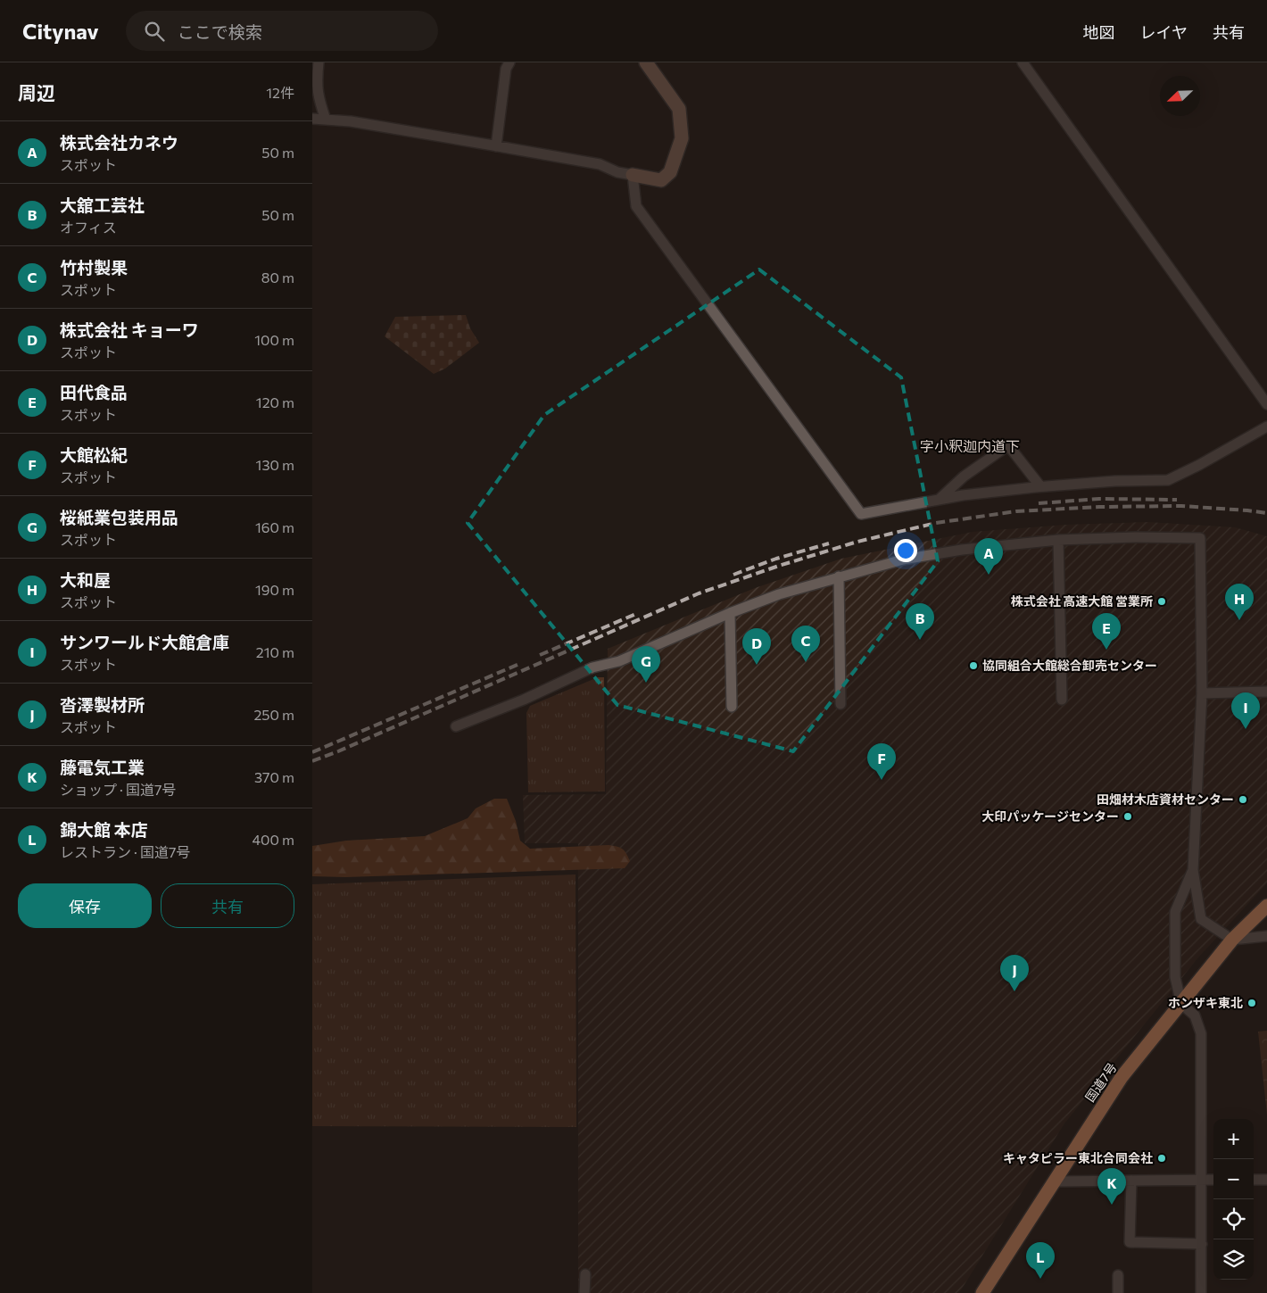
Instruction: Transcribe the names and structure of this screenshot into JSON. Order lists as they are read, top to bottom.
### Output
{
  "streets": {
    "highway": ["国道7号"]
  },
  "districts": ["字小釈迦内道下"],
  "places": [
    "株式会社 高速大館 営業所",
    "協同組合大館総合卸売センター",
    "田畑材木店資材センター",
    "大印パッケージセンター",
    "ホンザキ東北",
    "キャタピラー東北合同会社"
  ],
  "north": "bottom left",
  "page": {
    "header": "Citynav",
    "search": "ここで検索",
    "nav": ["地図", "レイヤ", "共有"],
    "heading": ["周辺", "12件"],
    "list": [
      {
        "mark": "A",
        "name": "株式会社カネウ",
        "note": "スポット",
        "value": "50 m"
      },
      {
        "mark": "B",
        "name": "大舘工芸社",
        "note": "オフィス",
        "value": "50 m"
      },
      {
        "mark": "C",
        "name": "竹村製果",
        "note": "スポット",
        "value": "80 m"
      },
      {
        "mark": "D",
        "name": "株式会社 キョーワ",
        "note": "スポット",
        "value": "100 m"
      },
      {
        "mark": "E",
        "name": "田代食品",
        "note": "スポット",
        "value": "120 m"
      },
      {
        "mark": "F",
        "name": "大館松紀",
        "note": "スポット",
        "value": "130 m"
      },
      {
        "mark": "G",
        "name": "桜紙業包装用品",
        "note": "スポット",
        "value": "160 m"
      },
      {
        "mark": "H",
        "name": "大和屋",
        "note": "スポット",
        "value": "190 m"
      },
      {
        "mark": "I",
        "name": "サンワールド大館倉庫",
        "note": "スポット",
        "value": "210 m"
      },
      {
        "mark": "J",
        "name": "沓澤製材所",
        "note": "スポット",
        "value": "250 m"
      },
      {
        "mark": "K",
        "name": "藤電気工業",
        "note": "ショップ · 国道7号",
        "value": "370 m"
      },
      {
        "mark": "L",
        "name": "錦大館 本店",
        "note": "レストラン · 国道7号",
        "value": "400 m"
      }
    ],
    "pins": [
      "A",
      "H",
      "B",
      "E",
      "C",
      "D",
      "G",
      "I",
      "F",
      "J",
      "K",
      "L"
    ],
    "buttons": ["保存", "共有"],
    "map_buttons": ["+", "−"]
  }
}
